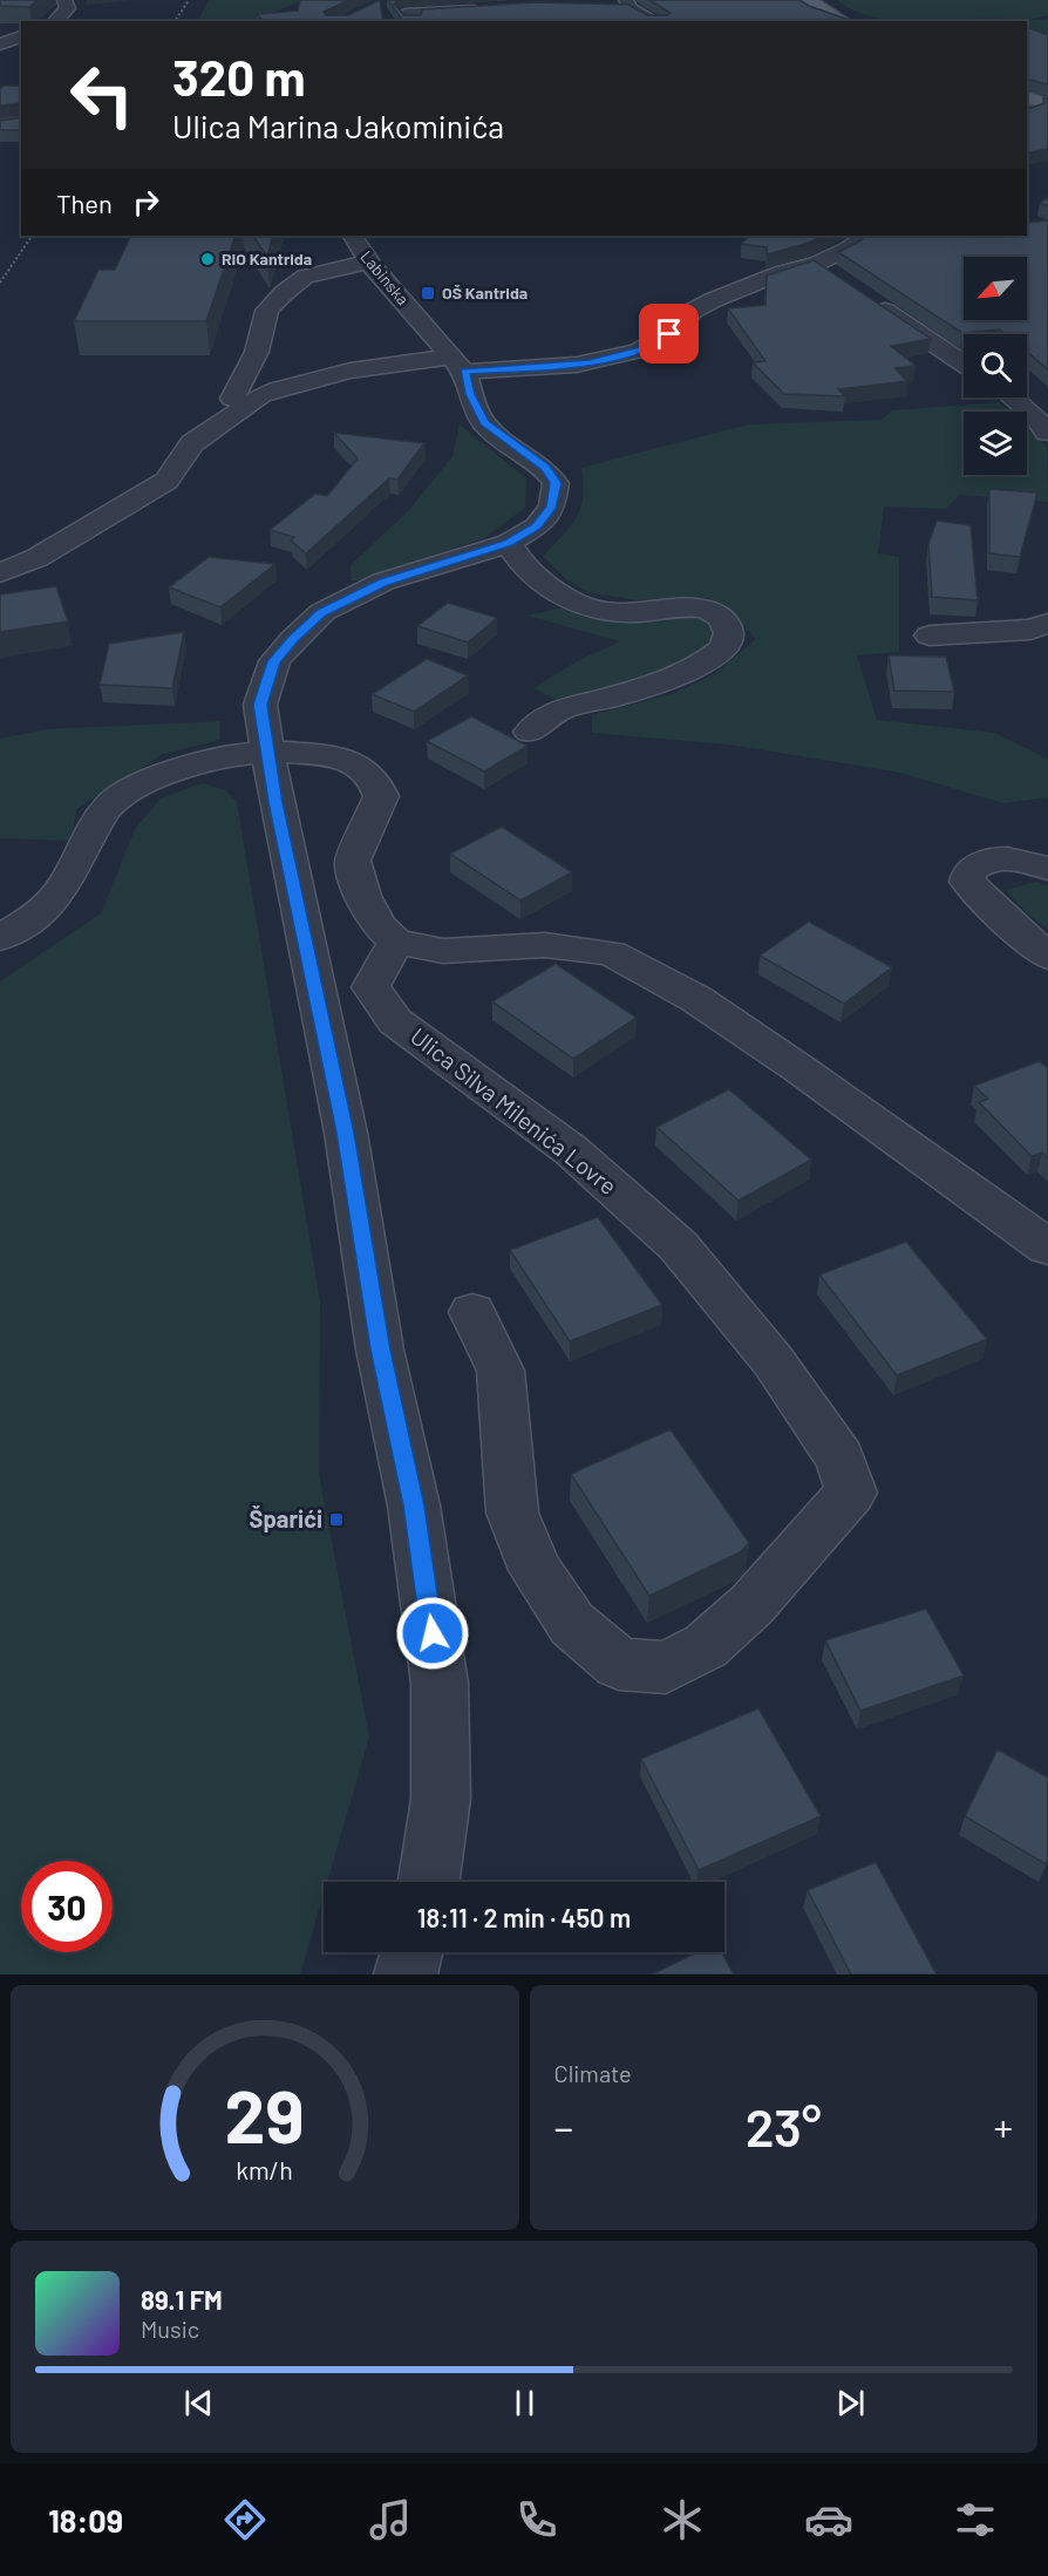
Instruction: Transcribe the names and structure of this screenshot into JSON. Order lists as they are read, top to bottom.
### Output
{
  "streets": {
    "street": ["Labinska", "Ulica Silva Milenića Lovre"]
  },
  "places": {
    "other": ["RIO Kantrida"],
    "transit": ["OŠ Kantrida", "Šparići"]
  },
  "north": "bottom left",
  "page": {
    "turn": ["320 m", "Ulica Marina Jakominića"],
    "then": "Then",
    "limit": "30",
    "trip": "18:11 · 2 min · 450 m",
    "tile": "Climate",
    "heat": ["−", "23°", "+"],
    "song": ["89.1 FM", "Music"],
    "tabs": "18:09",
    "gauge": ["29", "km/h"]
  }
}
